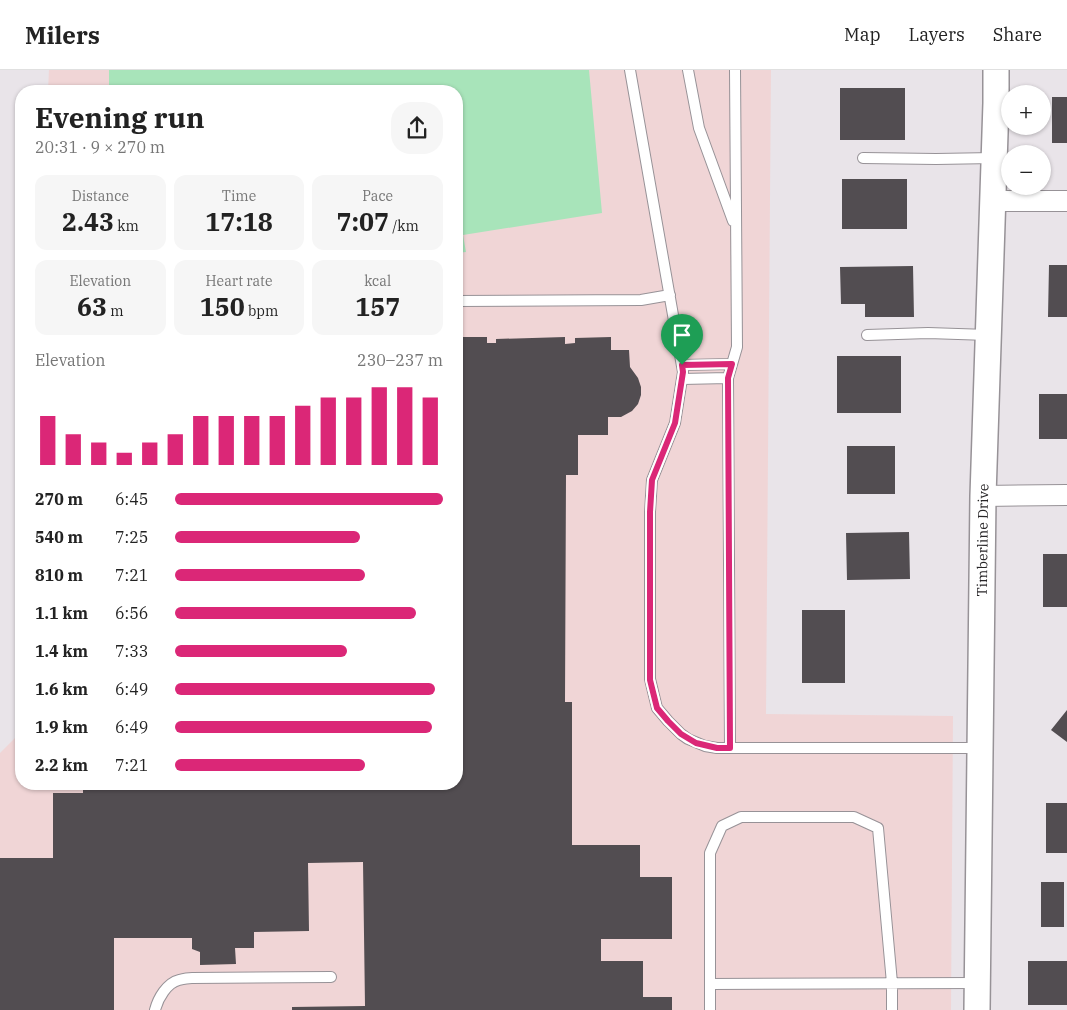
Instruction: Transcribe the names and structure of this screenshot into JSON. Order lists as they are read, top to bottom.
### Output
{
  "streets": {
    "street": ["Timberline Drive"]
  },
  "page": {
    "header": "Milers",
    "nav": ["Map", "Layers", "Share"],
    "map_buttons": ["+", "−"],
    "heading": ["Evening run", "20:31 · 9 × 270 m"],
    "stats": [
      ["Distance", "2.43 km"],
      ["Time", "17:18"],
      ["Pace", "7:07 /km"],
      ["Elevation", "63 m"],
      ["Heart rate", "150 bpm"],
      ["kcal", "157"]
    ],
    "chart": ["Elevation", "230–237 m"],
    "list": [
      {
        "name": "270 m",
        "note": "6:45"
      },
      {
        "name": "540 m",
        "note": "7:25"
      },
      {
        "name": "810 m",
        "note": "7:21"
      },
      {
        "name": "1.1 km",
        "note": "6:56"
      },
      {
        "name": "1.4 km",
        "note": "7:33"
      },
      {
        "name": "1.6 km",
        "note": "6:49"
      },
      {
        "name": "1.9 km",
        "note": "6:49"
      },
      {
        "name": "2.2 km",
        "note": "7:21"
      }
    ]
  }
}
